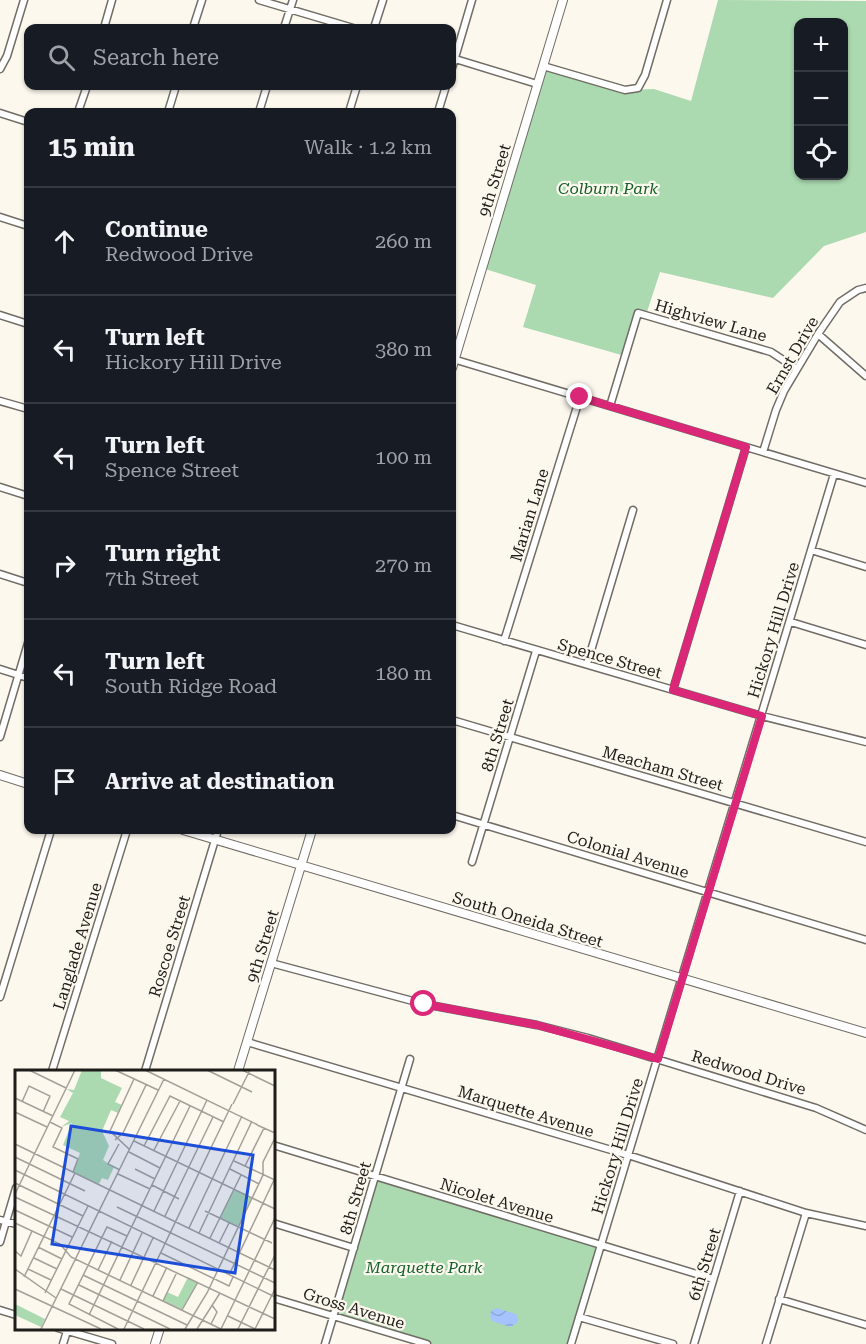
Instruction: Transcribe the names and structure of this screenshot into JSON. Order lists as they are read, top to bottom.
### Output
{
  "streets": {
    "street": [
      "9th Street",
      "Highview Lane",
      "Ernst Drive",
      "Marian Lane",
      "Hickory Hill Drive",
      "Spence Street",
      "8th Street",
      "Meacham Street",
      "Colonial Avenue",
      "South Oneida Street",
      "Langlade Avenue",
      "Roscoe Street",
      "Redwood Drive",
      "Marquette Avenue",
      "Nicolet Avenue",
      "6th Street",
      "Gross Avenue"
    ]
  },
  "crossings": [
    ["9th Street", "South Oneida Street"],
    ["9th Street", "Redwood Drive"],
    ["9th Street", "Marquette Avenue"],
    ["Highview Lane", "Ernst Drive"],
    ["Marian Lane", "Spence Street"],
    ["Hickory Hill Drive", "Spence Street"],
    ["Hickory Hill Drive", "Meacham Street"],
    ["Hickory Hill Drive", "Colonial Avenue"],
    ["Hickory Hill Drive", "South Oneida Street"],
    ["Hickory Hill Drive", "Redwood Drive"],
    ["Hickory Hill Drive", "Marquette Avenue"],
    ["Hickory Hill Drive", "Nicolet Avenue"],
    ["Spence Street", "8th Street"],
    ["8th Street", "Meacham Street"],
    ["8th Street", "Colonial Avenue"],
    ["8th Street", "Marquette Avenue"],
    ["8th Street", "Nicolet Avenue"],
    ["8th Street", "Gross Avenue"],
    ["South Oneida Street", "Roscoe Street"],
    ["Marquette Avenue", "6th Street"],
    ["Nicolet Avenue", "6th Street"]
  ],
  "parks": ["Colburn Park", "Marquette Park"],
  "page": {
    "map_buttons": ["+", "−"],
    "search": "Search here",
    "heading": ["15 min", "Walk · 1.2 km"],
    "list": [
      ["Continue", "Redwood Drive", "260 m"],
      ["Turn left", "Hickory Hill Drive", "380 m"],
      ["Turn left", "Spence Street", "100 m"],
      ["Turn right", "7th Street", "270 m"],
      ["Turn left", "South Ridge Road", "180 m"],
      "Arrive at destination"
    ]
  }
}
